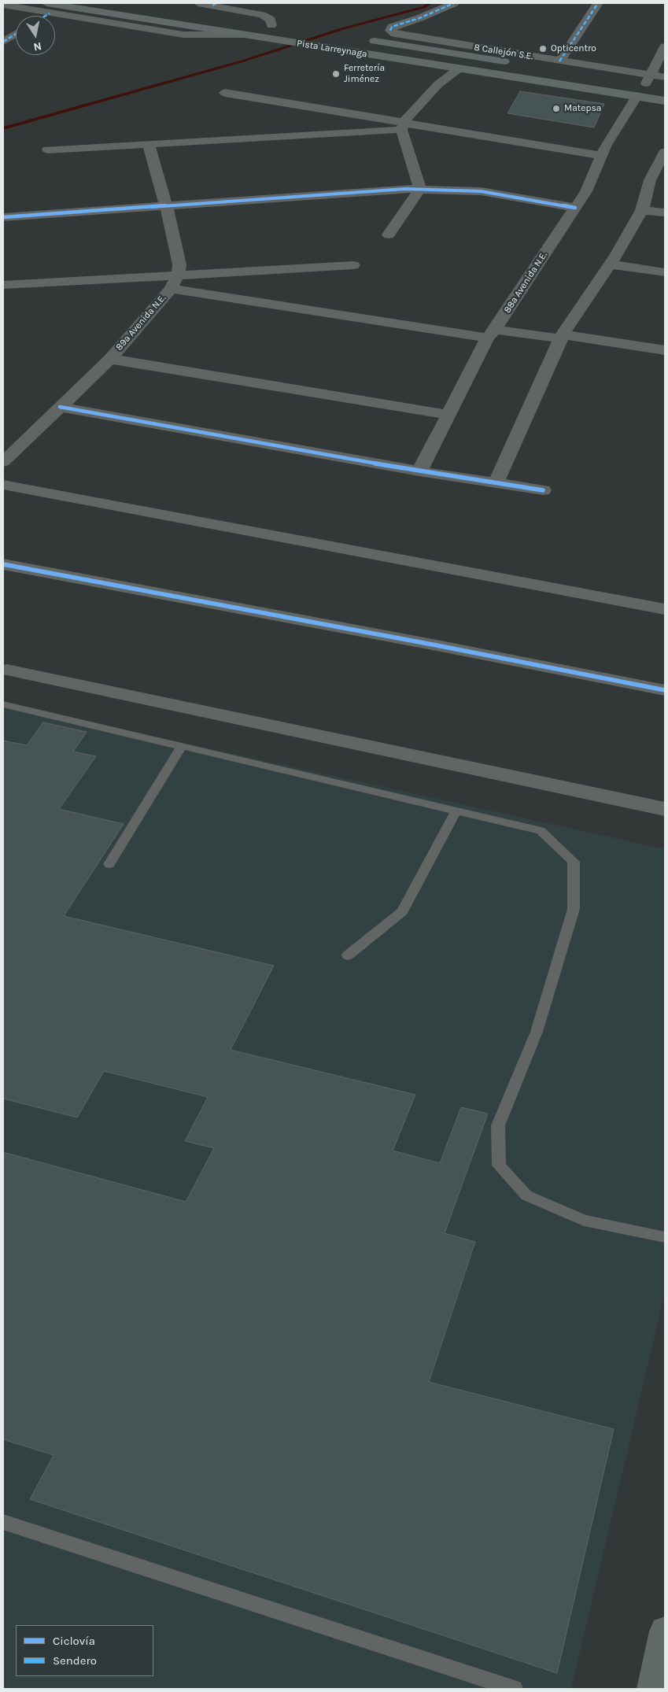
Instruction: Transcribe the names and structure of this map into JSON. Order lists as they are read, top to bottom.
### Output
{
  "streets": {
    "main road": ["Pista Larreynaga"],
    "street": ["8 Callejón S.E.", "88a Avenida N.E.", "89a Avenida N.E."]
  },
  "crossings": [
    ["Pista Larreynaga", "8 Callejón S.E."],
    ["Pista Larreynaga", "88a Avenida N.E."]
  ],
  "places": ["Opticentro", "Ferretería Jiménez", "Matepsa"],
  "legend": ["Ciclovía", "Sendero"],
  "north": "bottom"
}
